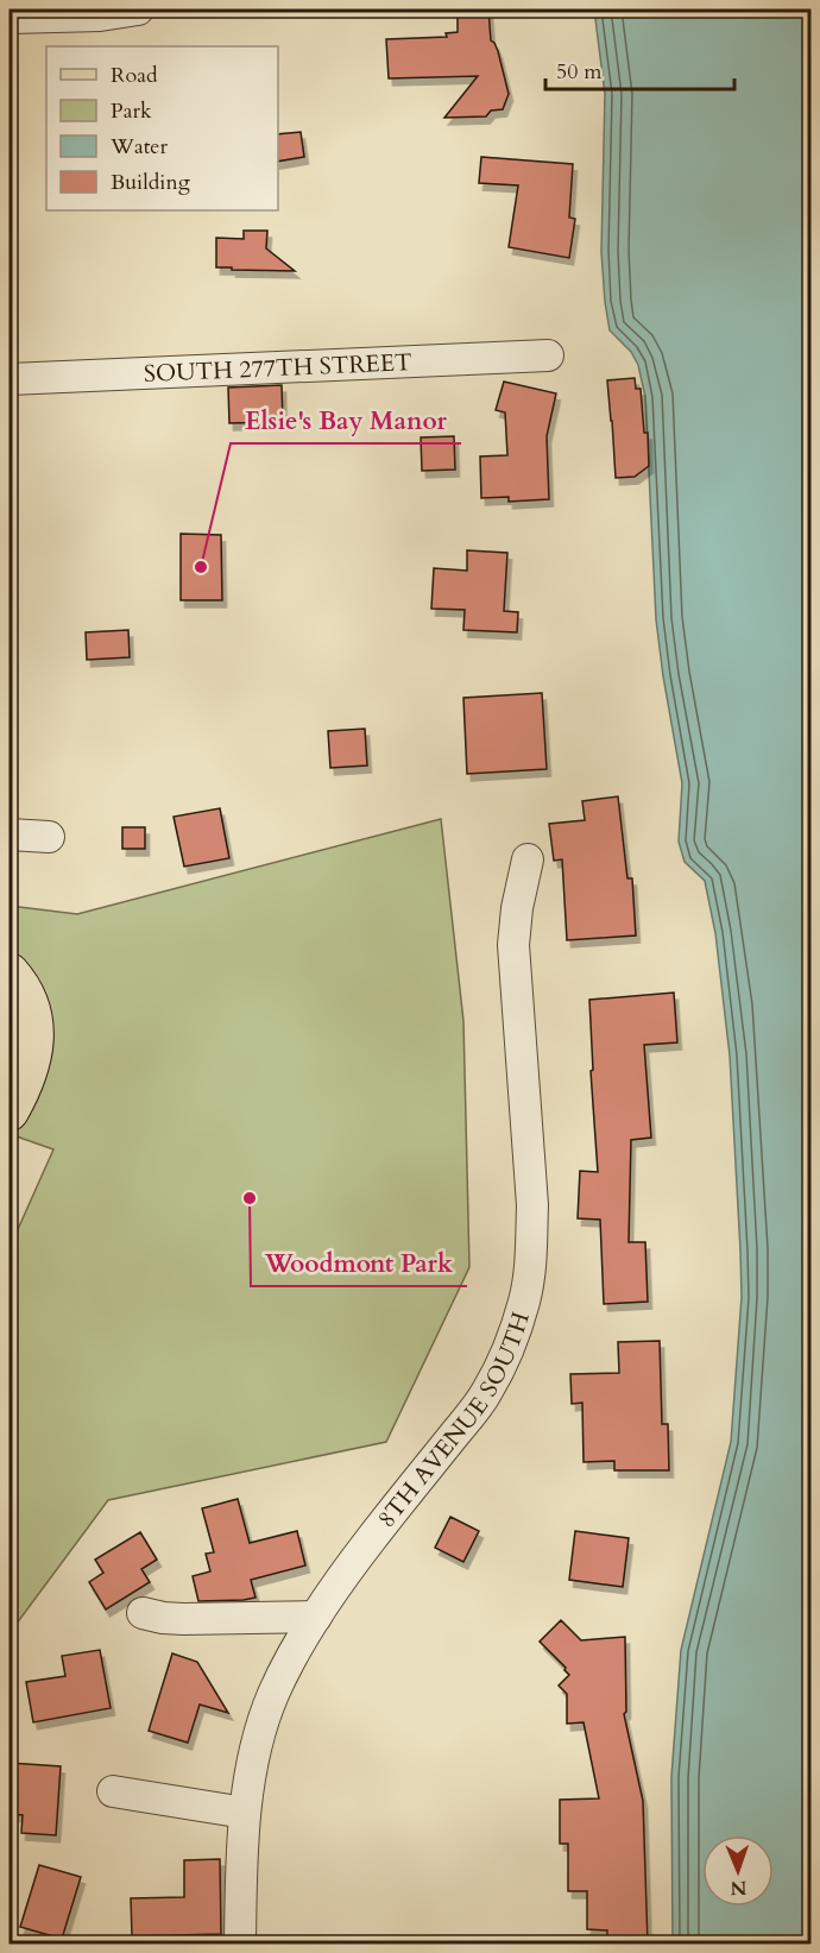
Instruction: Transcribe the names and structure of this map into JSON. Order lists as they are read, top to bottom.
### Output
{
  "streets": {
    "street": ["SOUTH 277TH STREET", "8TH AVENUE SOUTH"]
  },
  "places": ["Elsie's Bay Manor", "Woodmont Park"],
  "legend": [
    "Road",
    "Park",
    "Water",
    "Building"
  ],
  "scale_bar": "50 m",
  "north": "bottom"
}
